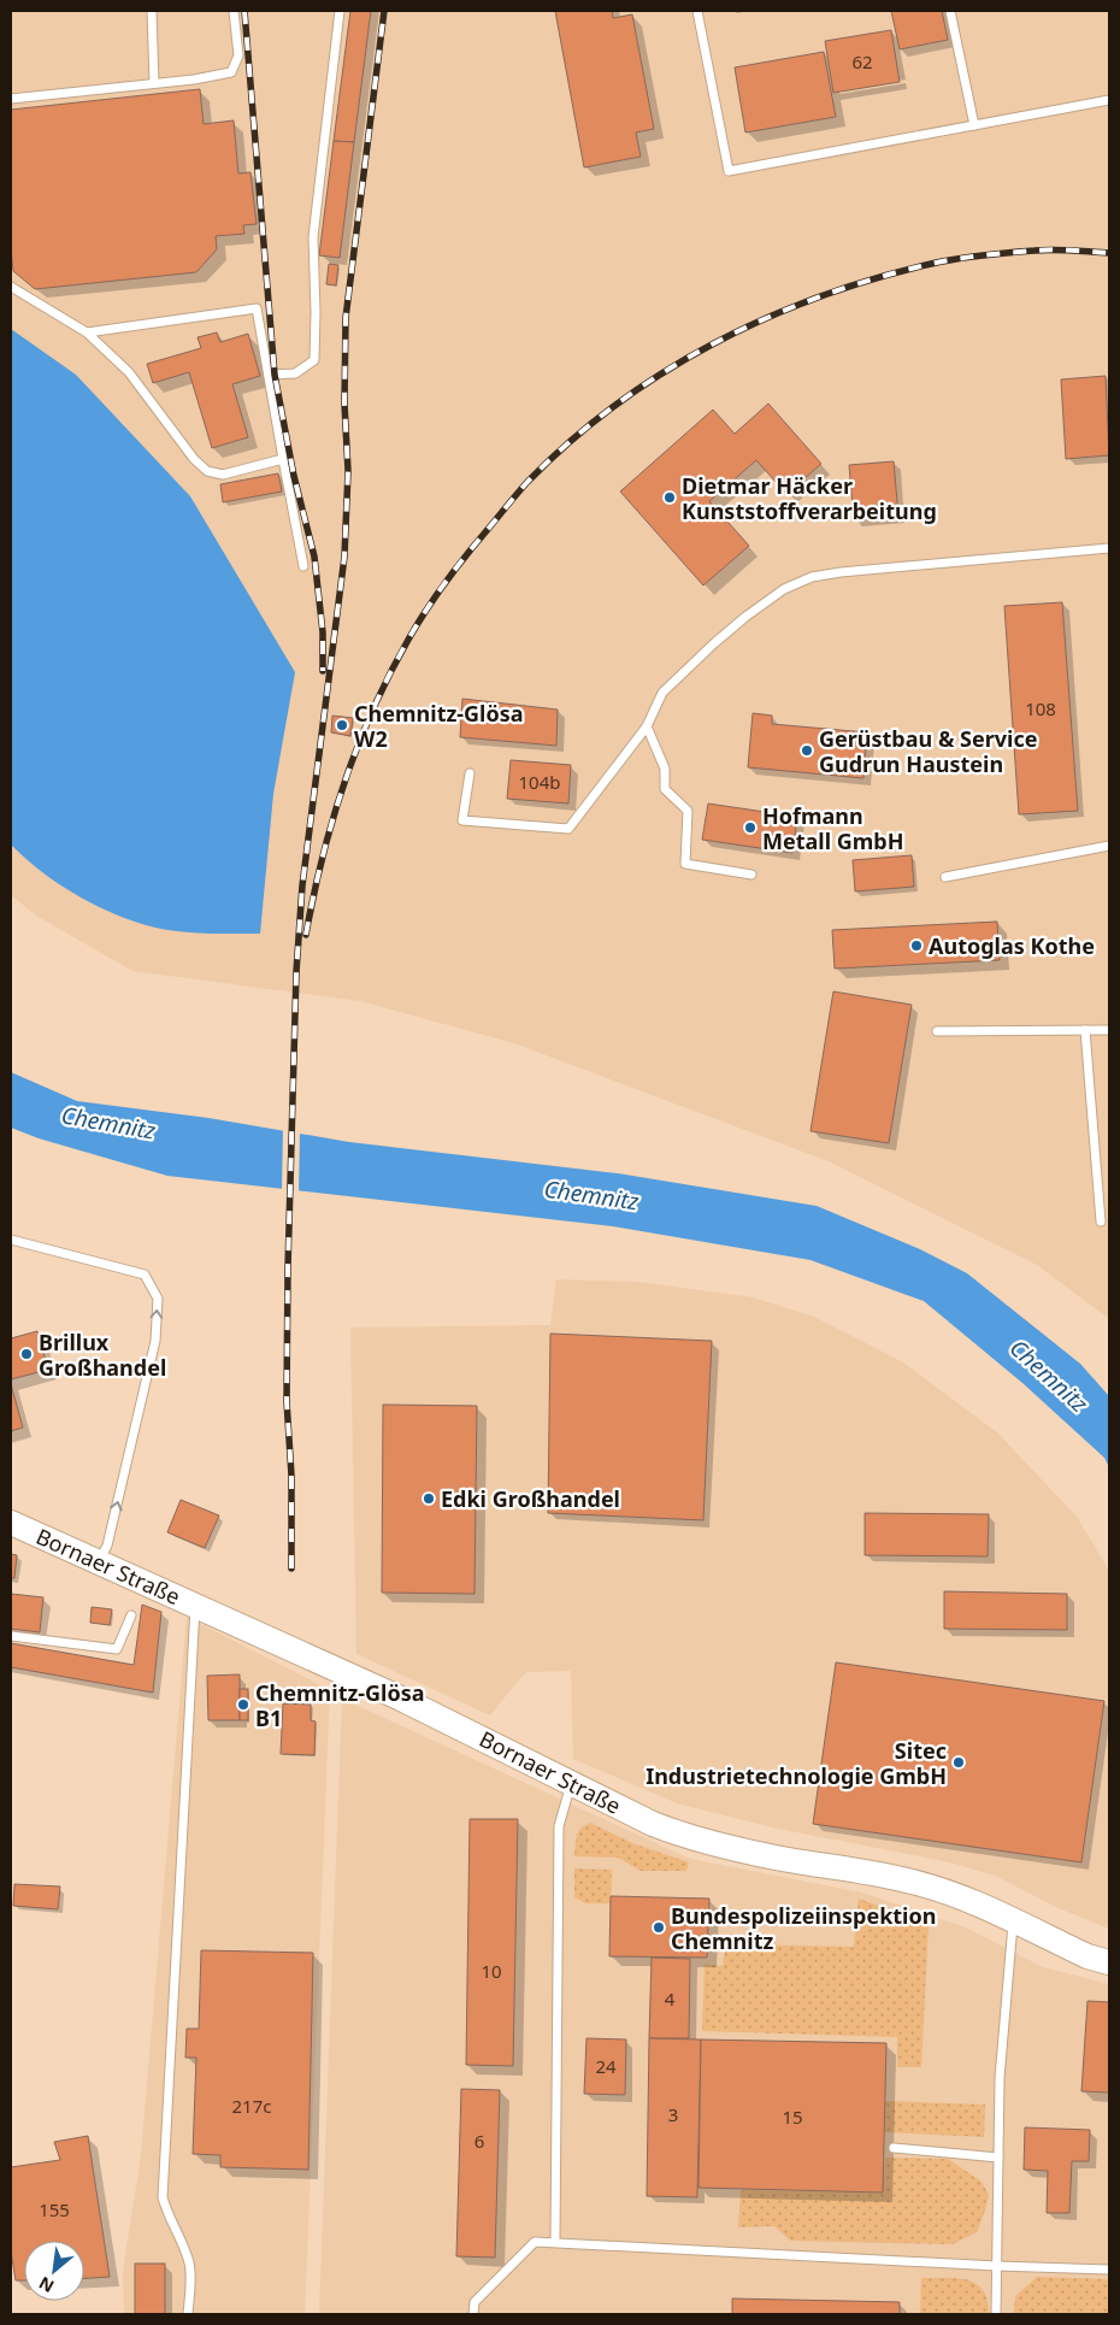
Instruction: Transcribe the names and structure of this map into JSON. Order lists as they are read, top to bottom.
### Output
{
  "streets": {
    "main road": ["Bornaer Straße"]
  },
  "water": ["Chemnitz"],
  "places": [
    "Dietmar Häcker Kunststoffverarbeitung",
    "Chemnitz-Glösa W2",
    "Gerüstbau & Service Gudrun Haustein",
    "Hofmann Metall GmbH",
    "Autoglas Kothe",
    "Brillux Großhandel",
    "Edki Großhandel",
    "Chemnitz-Glösa B1",
    "Sitec Industrietechnologie GmbH",
    "Bundespolizeiinspektion Chemnitz"
  ],
  "house_numbers": [
    "62",
    "108",
    "104b",
    "10",
    "4",
    "24",
    "217c",
    "3",
    "15",
    "6",
    "155"
  ],
  "north": "bottom left"
}
